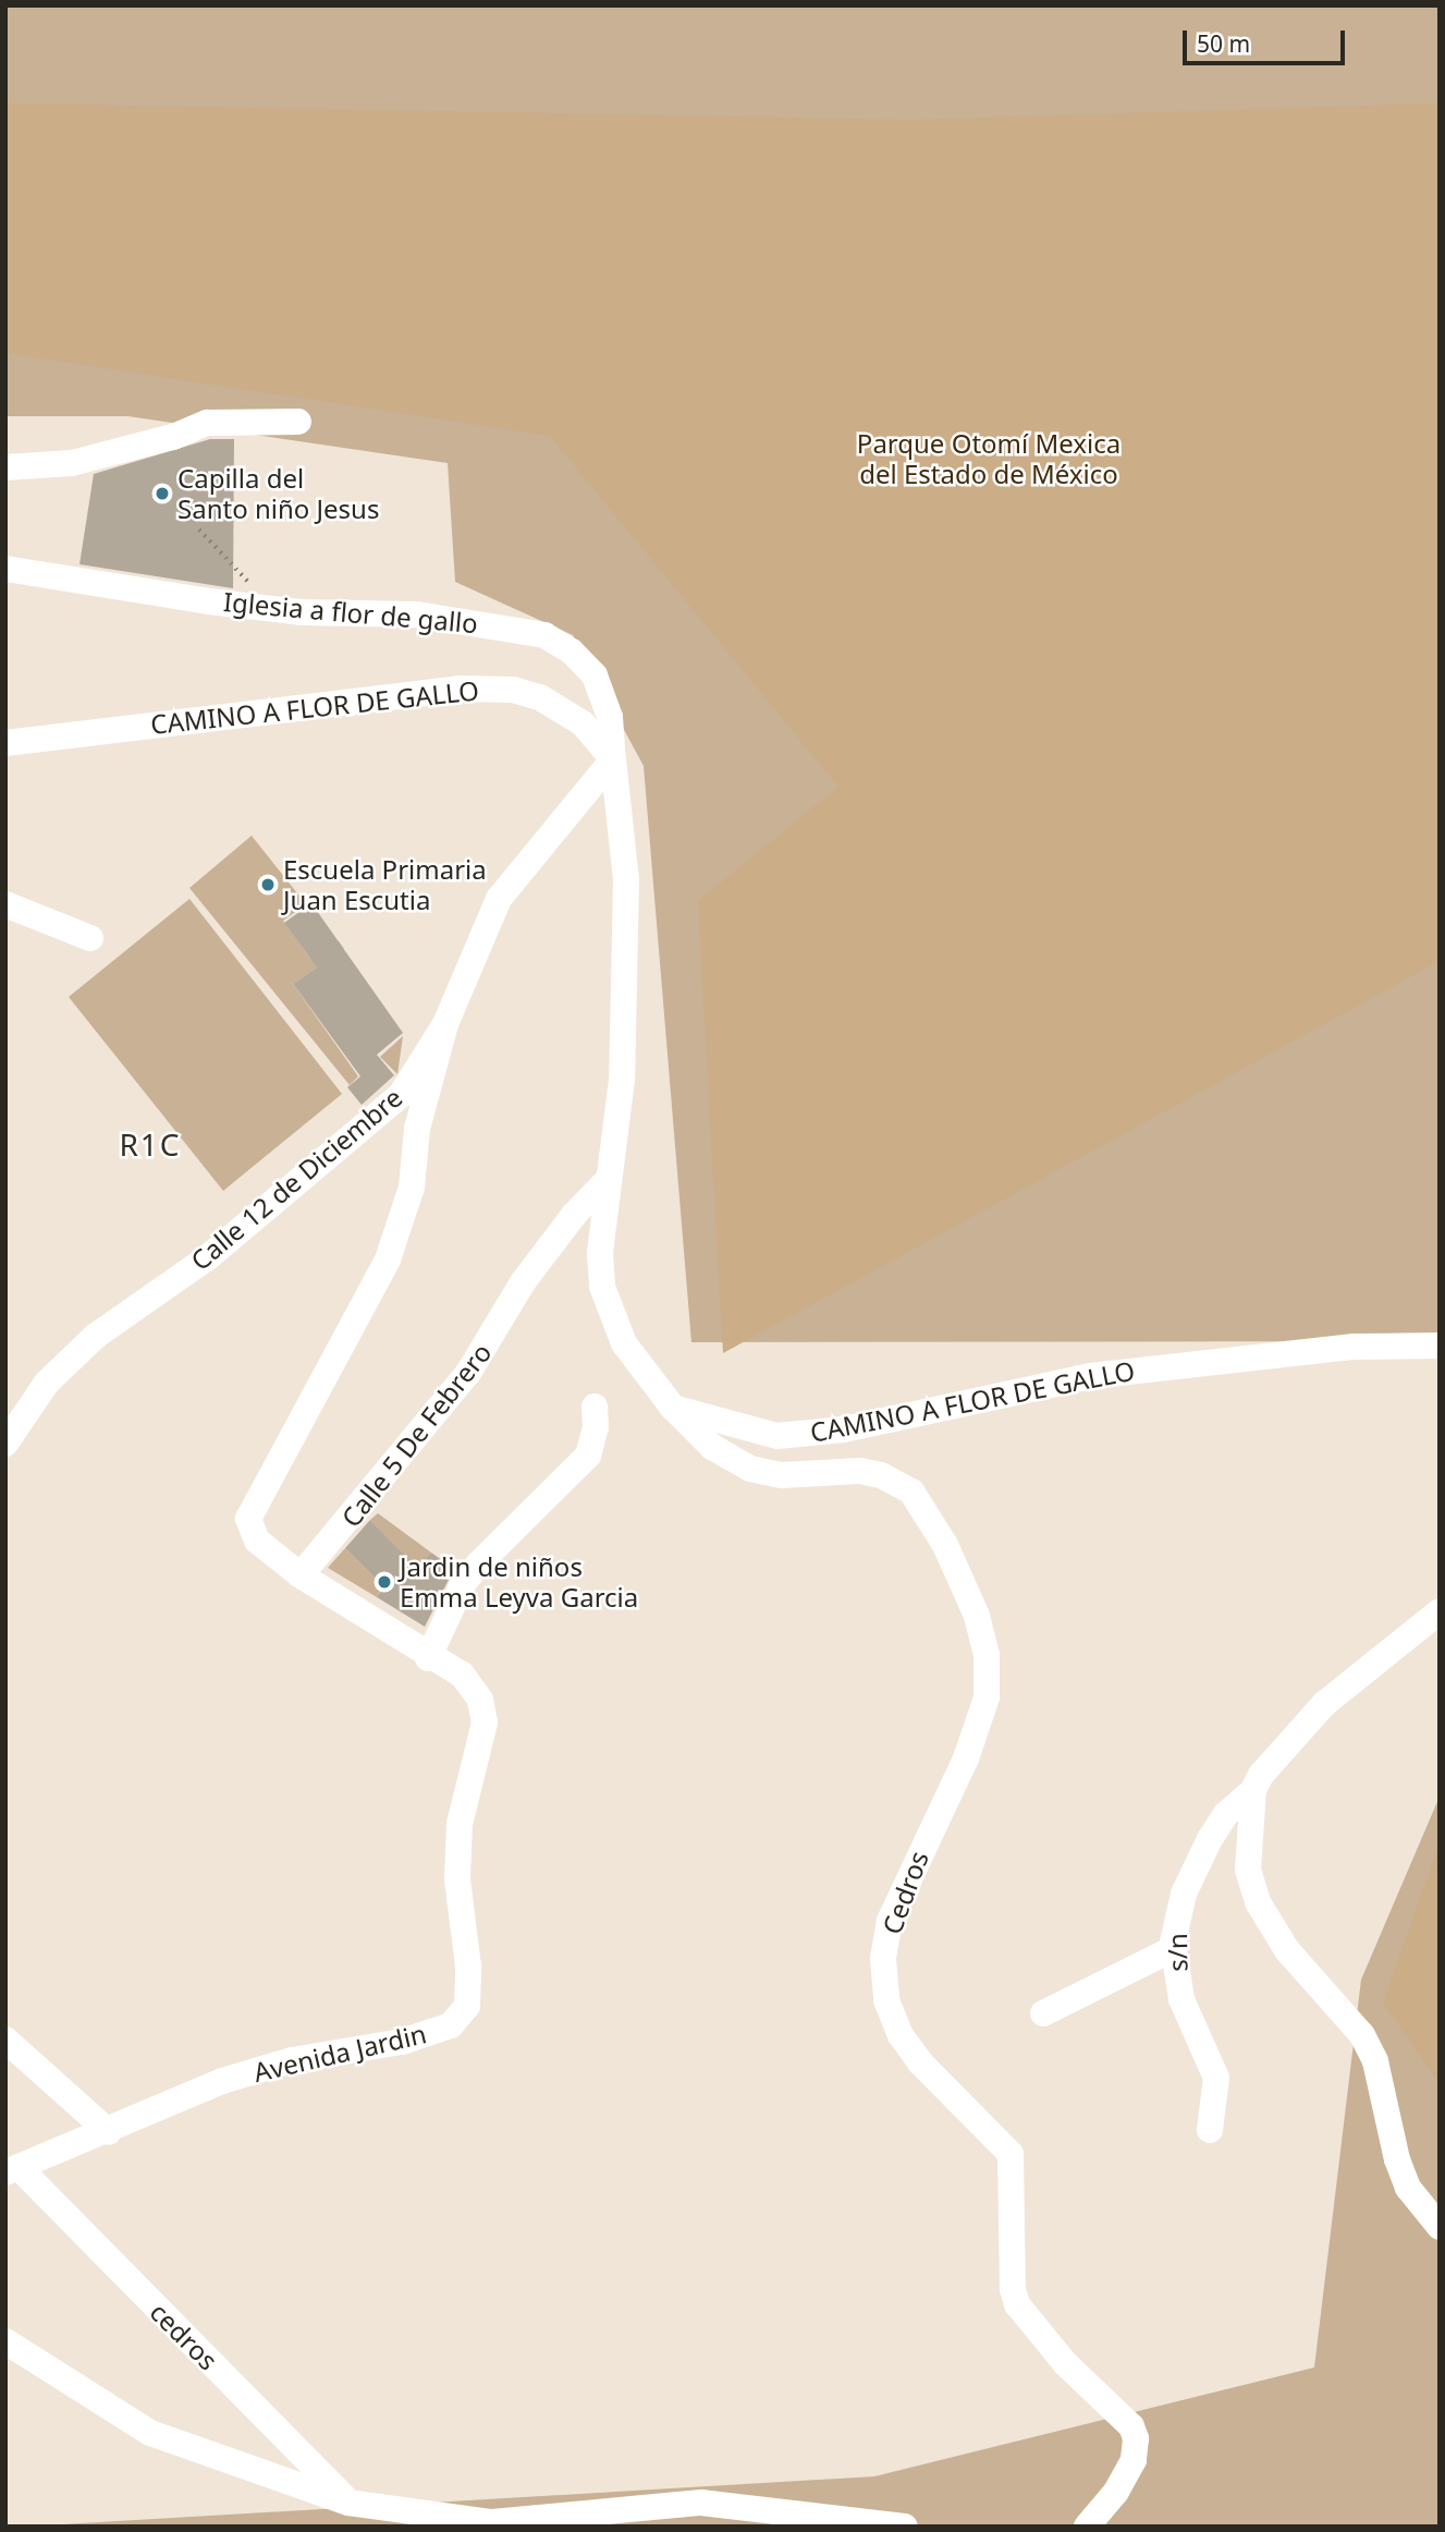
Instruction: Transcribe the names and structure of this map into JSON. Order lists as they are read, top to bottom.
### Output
{
  "streets": {
    "street": [
      "Iglesia a flor de gallo",
      "CAMINO A FLOR DE GALLO",
      "Calle 12 de Diciembre",
      "Calle 5 De Febrero",
      "Cedros",
      "s/n",
      "Avenida Jardin",
      "cedros"
    ]
  },
  "crossings": [
    ["Iglesia a flor de gallo", "CAMINO A FLOR DE GALLO"],
    ["Iglesia a flor de gallo", "Calle 12 de Diciembre"],
    ["CAMINO A FLOR DE GALLO", "Calle 12 de Diciembre"],
    ["CAMINO A FLOR DE GALLO", "Cedros"],
    ["Calle 12 de Diciembre", "Avenida Jardin"],
    ["Calle 5 De Febrero", "Avenida Jardin"],
    ["Avenida Jardin", "cedros"]
  ],
  "districts": ["R1C"],
  "parks": ["Parque Otomí Mexica del Estado de México"],
  "places": ["Capilla del Santo niño Jesus", "Escuela Primaria Juan Escutia", "Jardin de niños Emma Leyva Garcia"],
  "scale_bar": "50 m"
}
